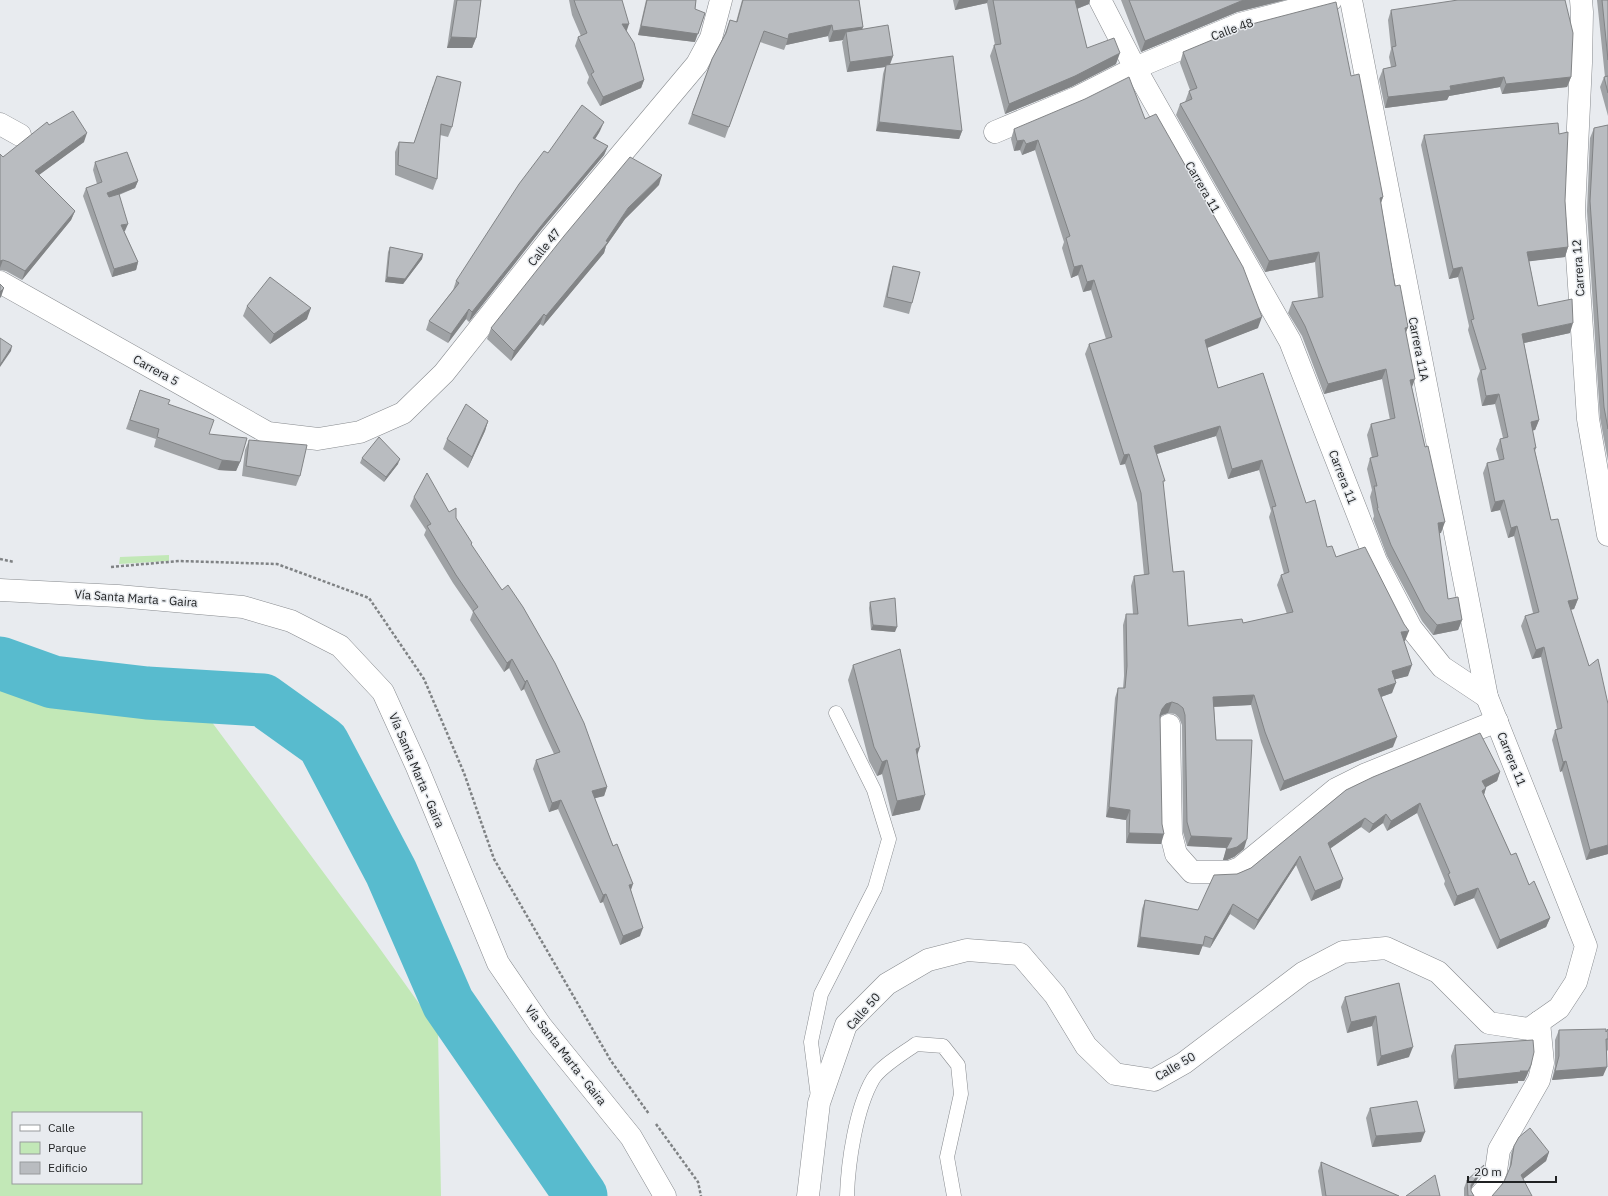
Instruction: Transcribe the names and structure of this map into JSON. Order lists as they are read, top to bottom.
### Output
{
  "streets": {
    "street": [
      "Calle 48",
      "Carrera 11",
      "Calle 47",
      "Carrera 12",
      "Carrera 11A",
      "Carrera 5",
      "Vía Santa Marta - Gaira",
      "Calle 50"
    ]
  },
  "crossings": [
    ["Calle 48", "Carrera 11"],
    ["Carrera 11", "Carrera 11A"],
    ["Carrera 11", "Calle 50"],
    ["Calle 47", "Carrera 5"]
  ],
  "legend": ["Calle", "Parque", "Edificio"],
  "scale_bar": "20 m"
}
